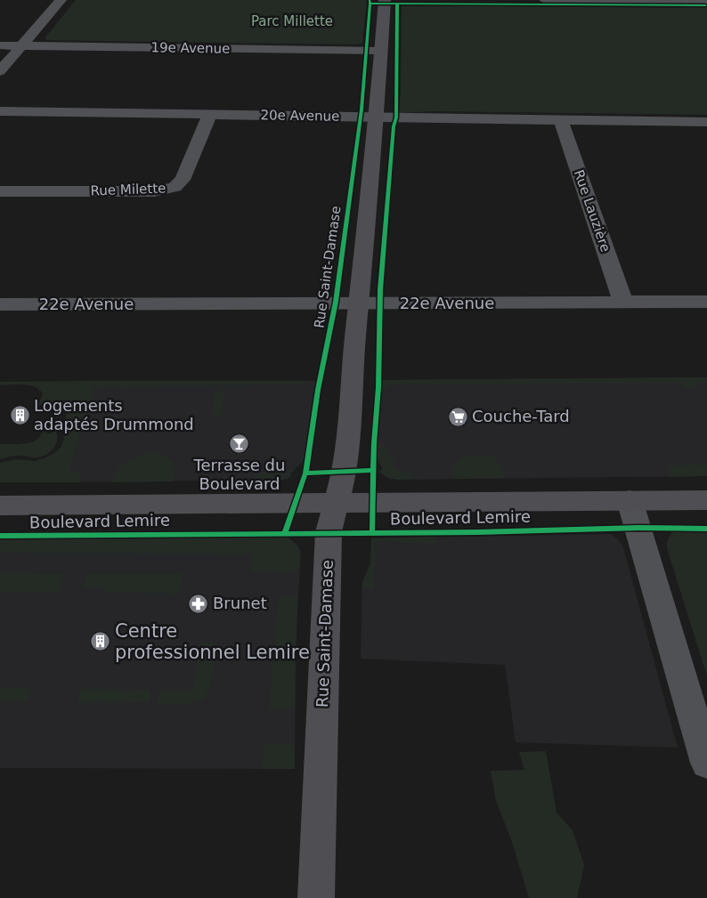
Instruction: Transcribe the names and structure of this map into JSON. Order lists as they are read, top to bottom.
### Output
{
  "streets": {
    "street": [
      "19e Avenue",
      "20e Avenue",
      "Rue Milette",
      "Rue Lauzière",
      "Rue Saint-Damase",
      "22e Avenue",
      "Boulevard Lemire"
    ]
  },
  "crossings": [
    ["19e Avenue", "Rue Saint-Damase"],
    ["20e Avenue", "Rue Milette"],
    ["20e Avenue", "Rue Lauzière"],
    ["20e Avenue", "Rue Saint-Damase"],
    ["Rue Lauzière", "22e Avenue"],
    ["Rue Saint-Damase", "22e Avenue"],
    ["Rue Saint-Damase", "Boulevard Lemire"]
  ],
  "parks": ["Parc Millette"],
  "places": {
    "building": ["Logements adaptés Drummond", "Centre professionnel Lemire"],
    "supermarket": ["Couche-Tard"],
    "bar": ["Terrasse du Boulevard"],
    "pharmacy": ["Brunet"]
  }
}
